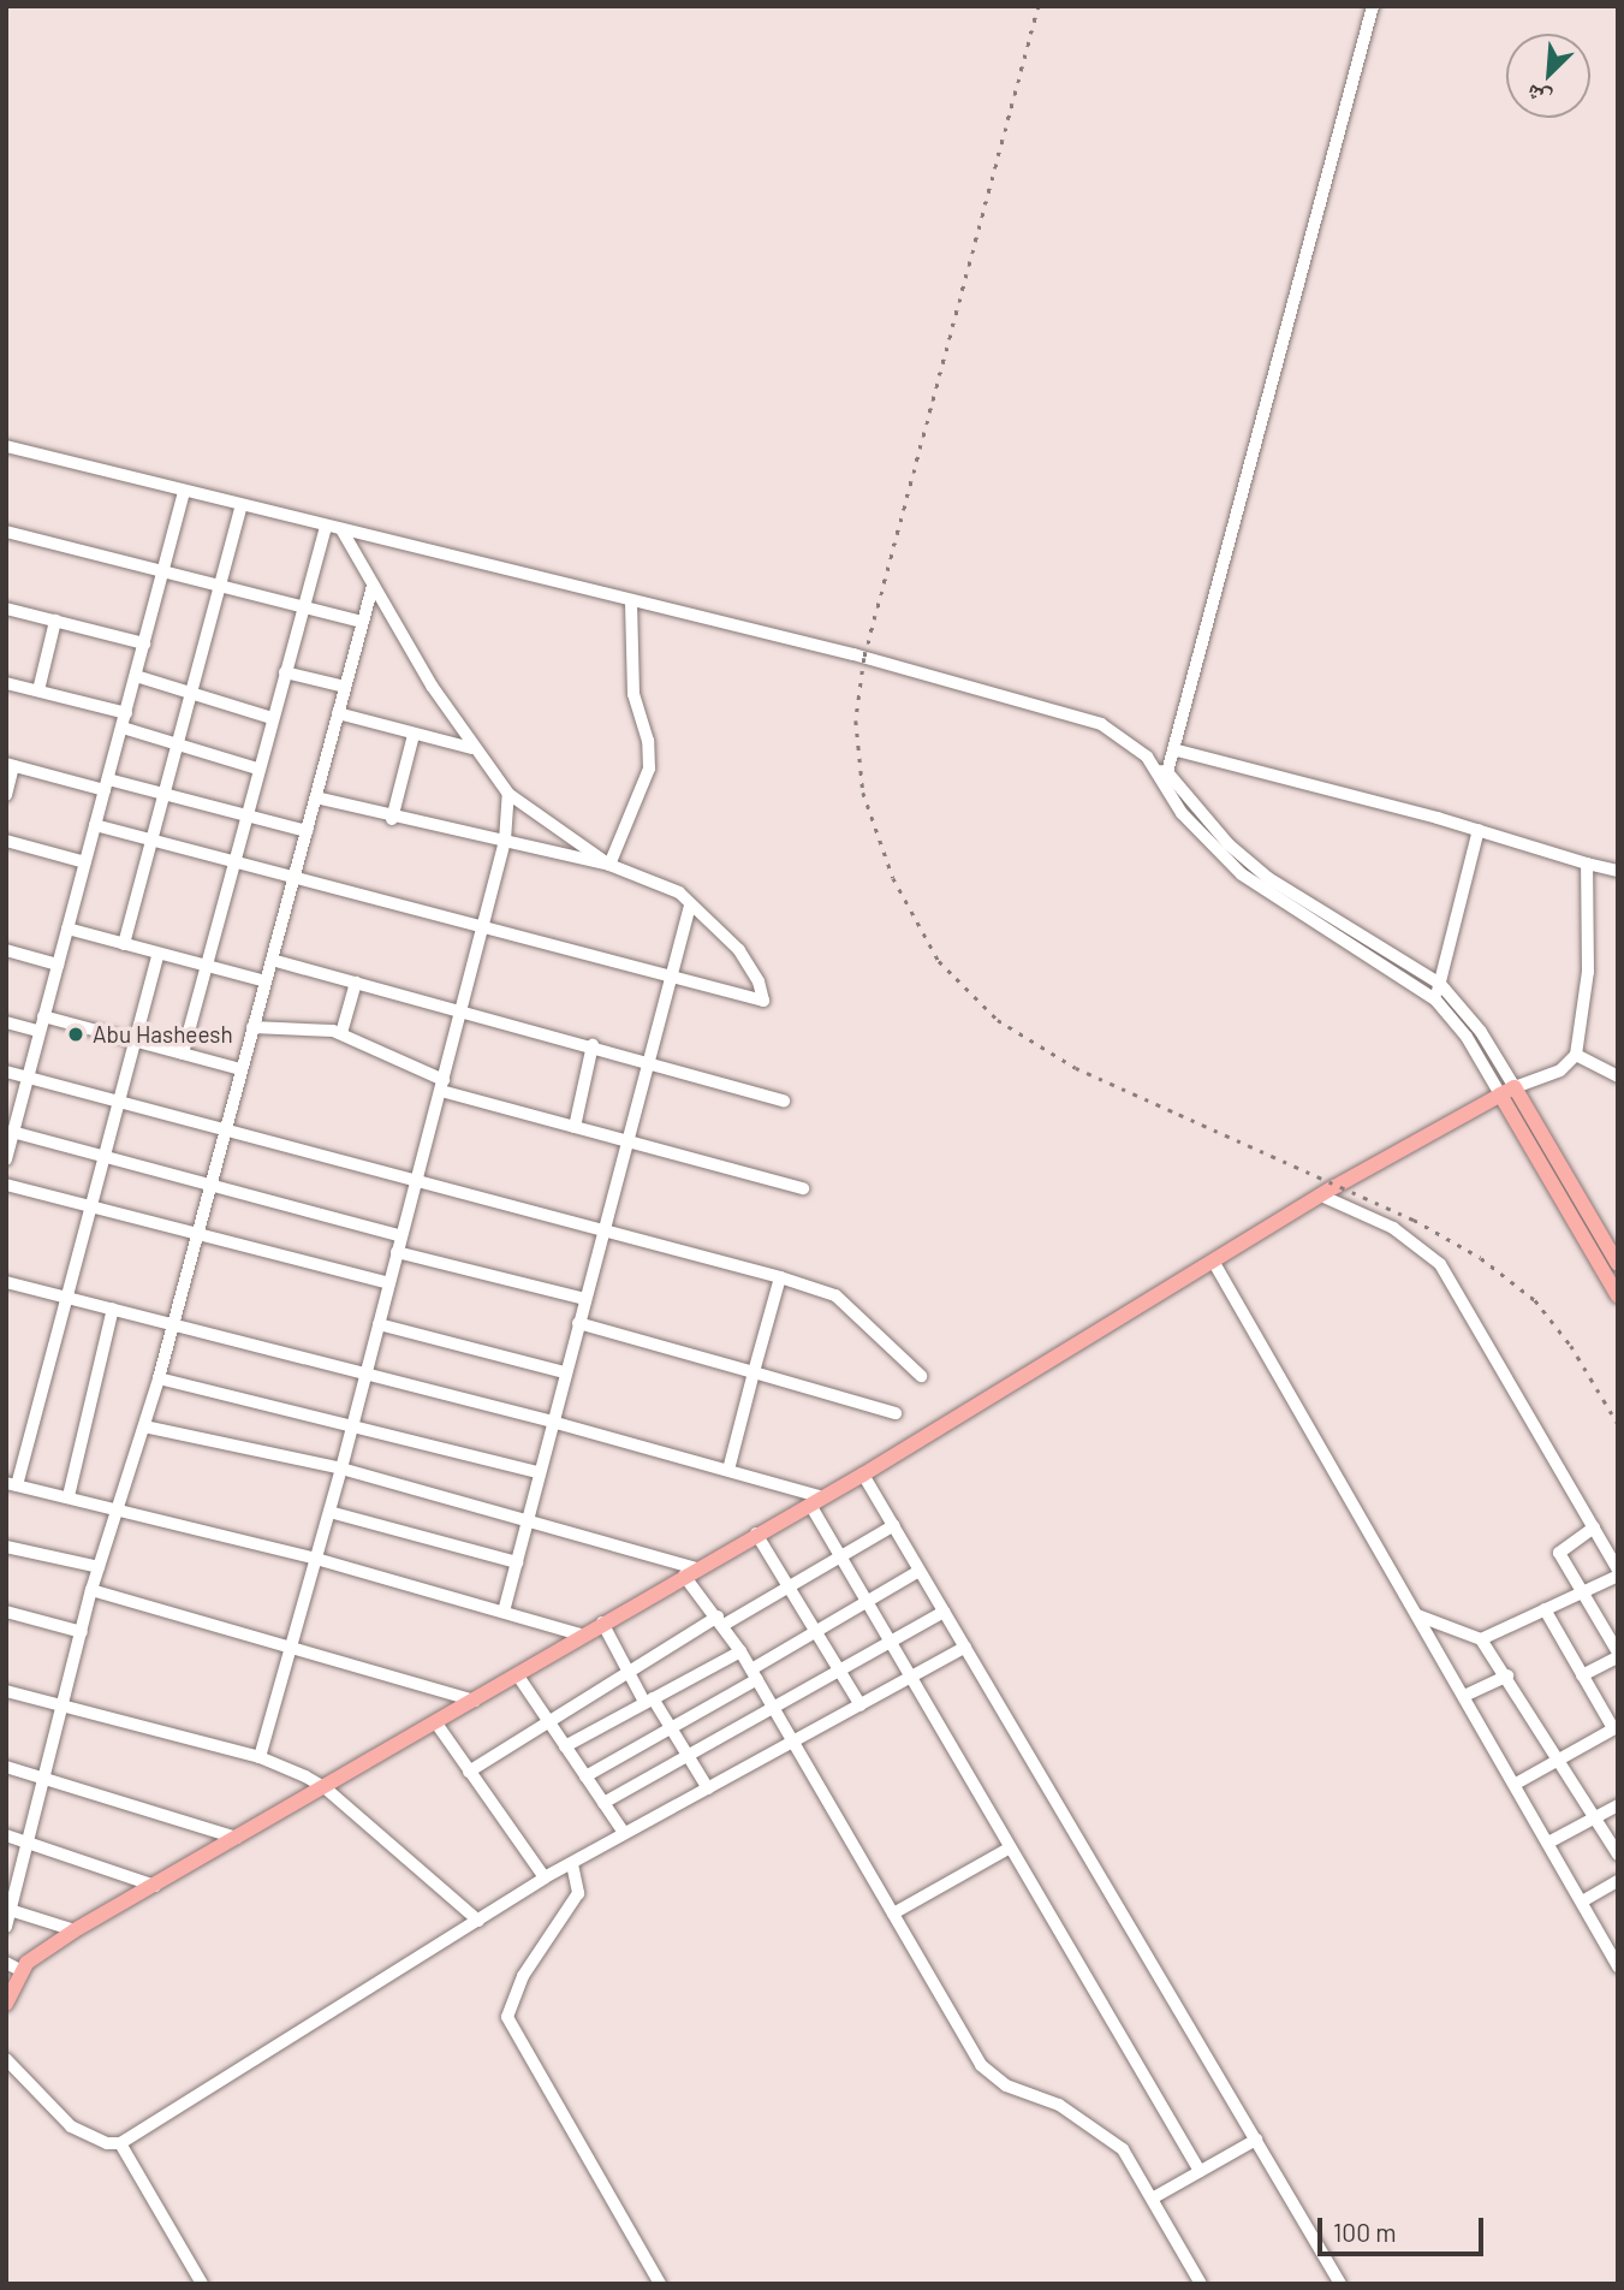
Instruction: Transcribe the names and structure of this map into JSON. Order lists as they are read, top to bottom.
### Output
{
  "places": ["Abu Hasheesh"],
  "scale_bar": "100 m",
  "north": "bottom left"
}
